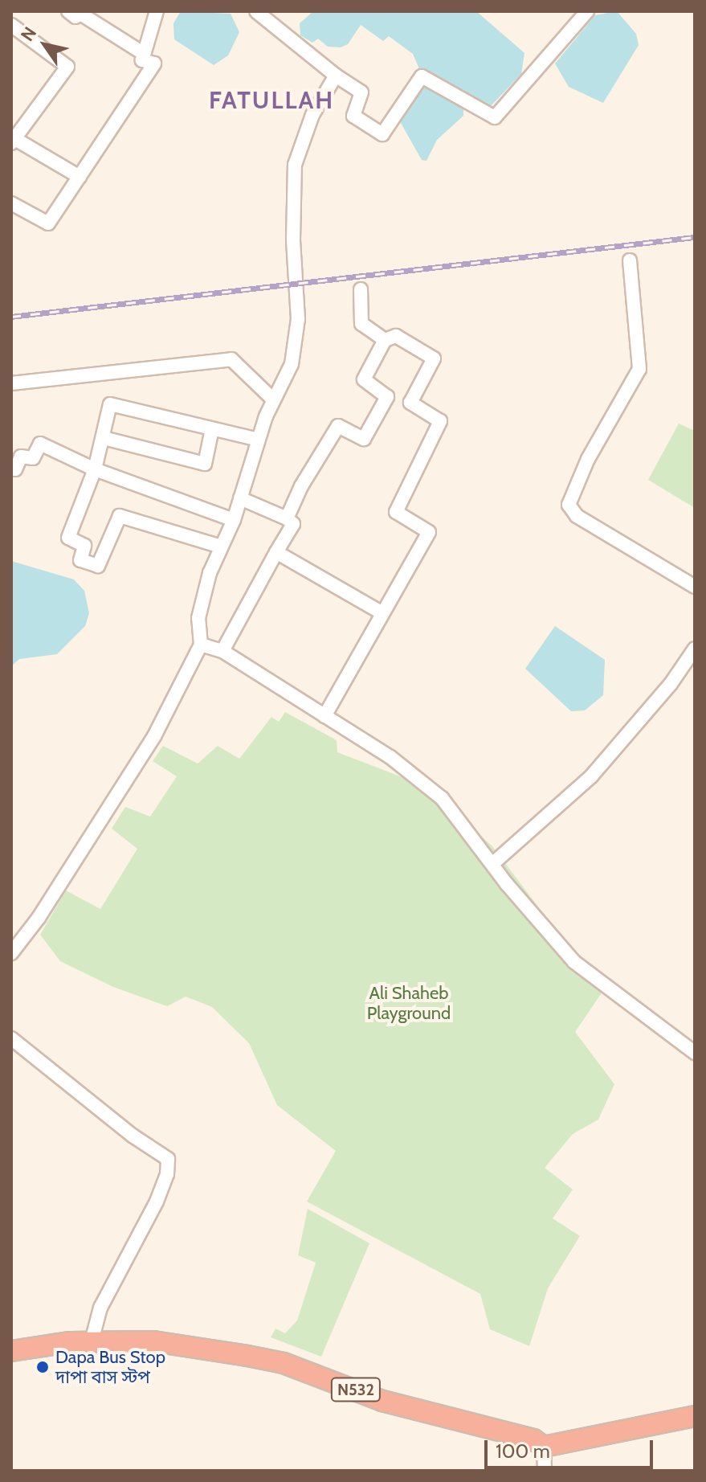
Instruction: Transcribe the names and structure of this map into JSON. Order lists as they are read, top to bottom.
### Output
{
  "streets": {
    "highway": ["N532"]
  },
  "districts": ["FATULLAH"],
  "parks": ["Ali Shaheb Playground"],
  "places": ["Dapa Bus Stop দাপা বাস স্টপ"],
  "scale_bar": "100 m",
  "north": "top left"
}
